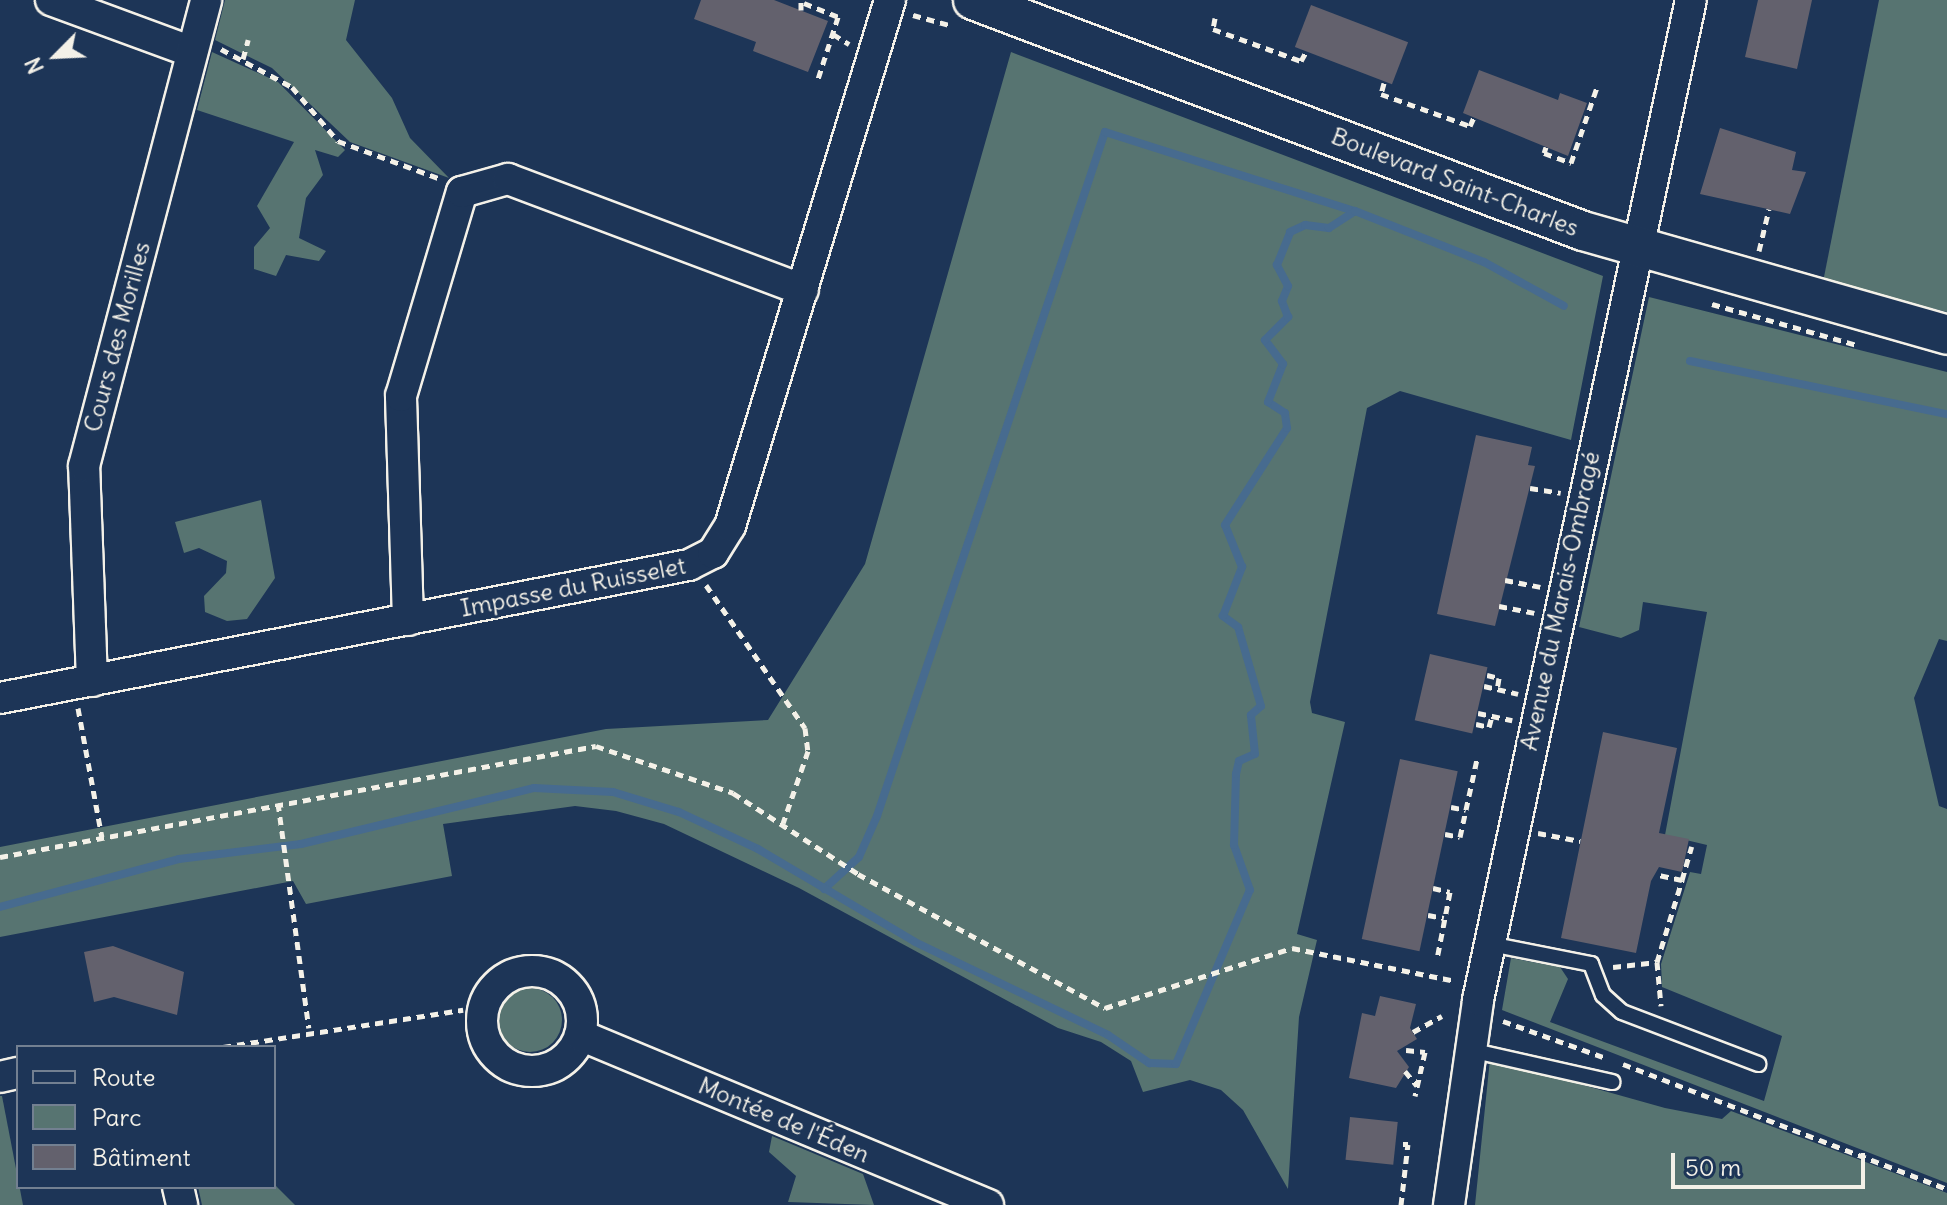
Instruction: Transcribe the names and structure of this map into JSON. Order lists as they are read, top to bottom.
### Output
{
  "streets": {
    "street": [
      "Boulevard Saint-Charles",
      "Cours des Morilles",
      "Impasse du Ruisselet",
      "Avenue du Marais-Ombragé",
      "Montée de l'Éden"
    ]
  },
  "crossings": [
    ["Boulevard Saint-Charles", "Avenue du Marais-Ombragé"],
    ["Cours des Morilles", "Impasse du Ruisselet"]
  ],
  "legend": ["Route", "Parc", "Bâtiment"],
  "scale_bar": "50 m",
  "north": "bottom left"
}
